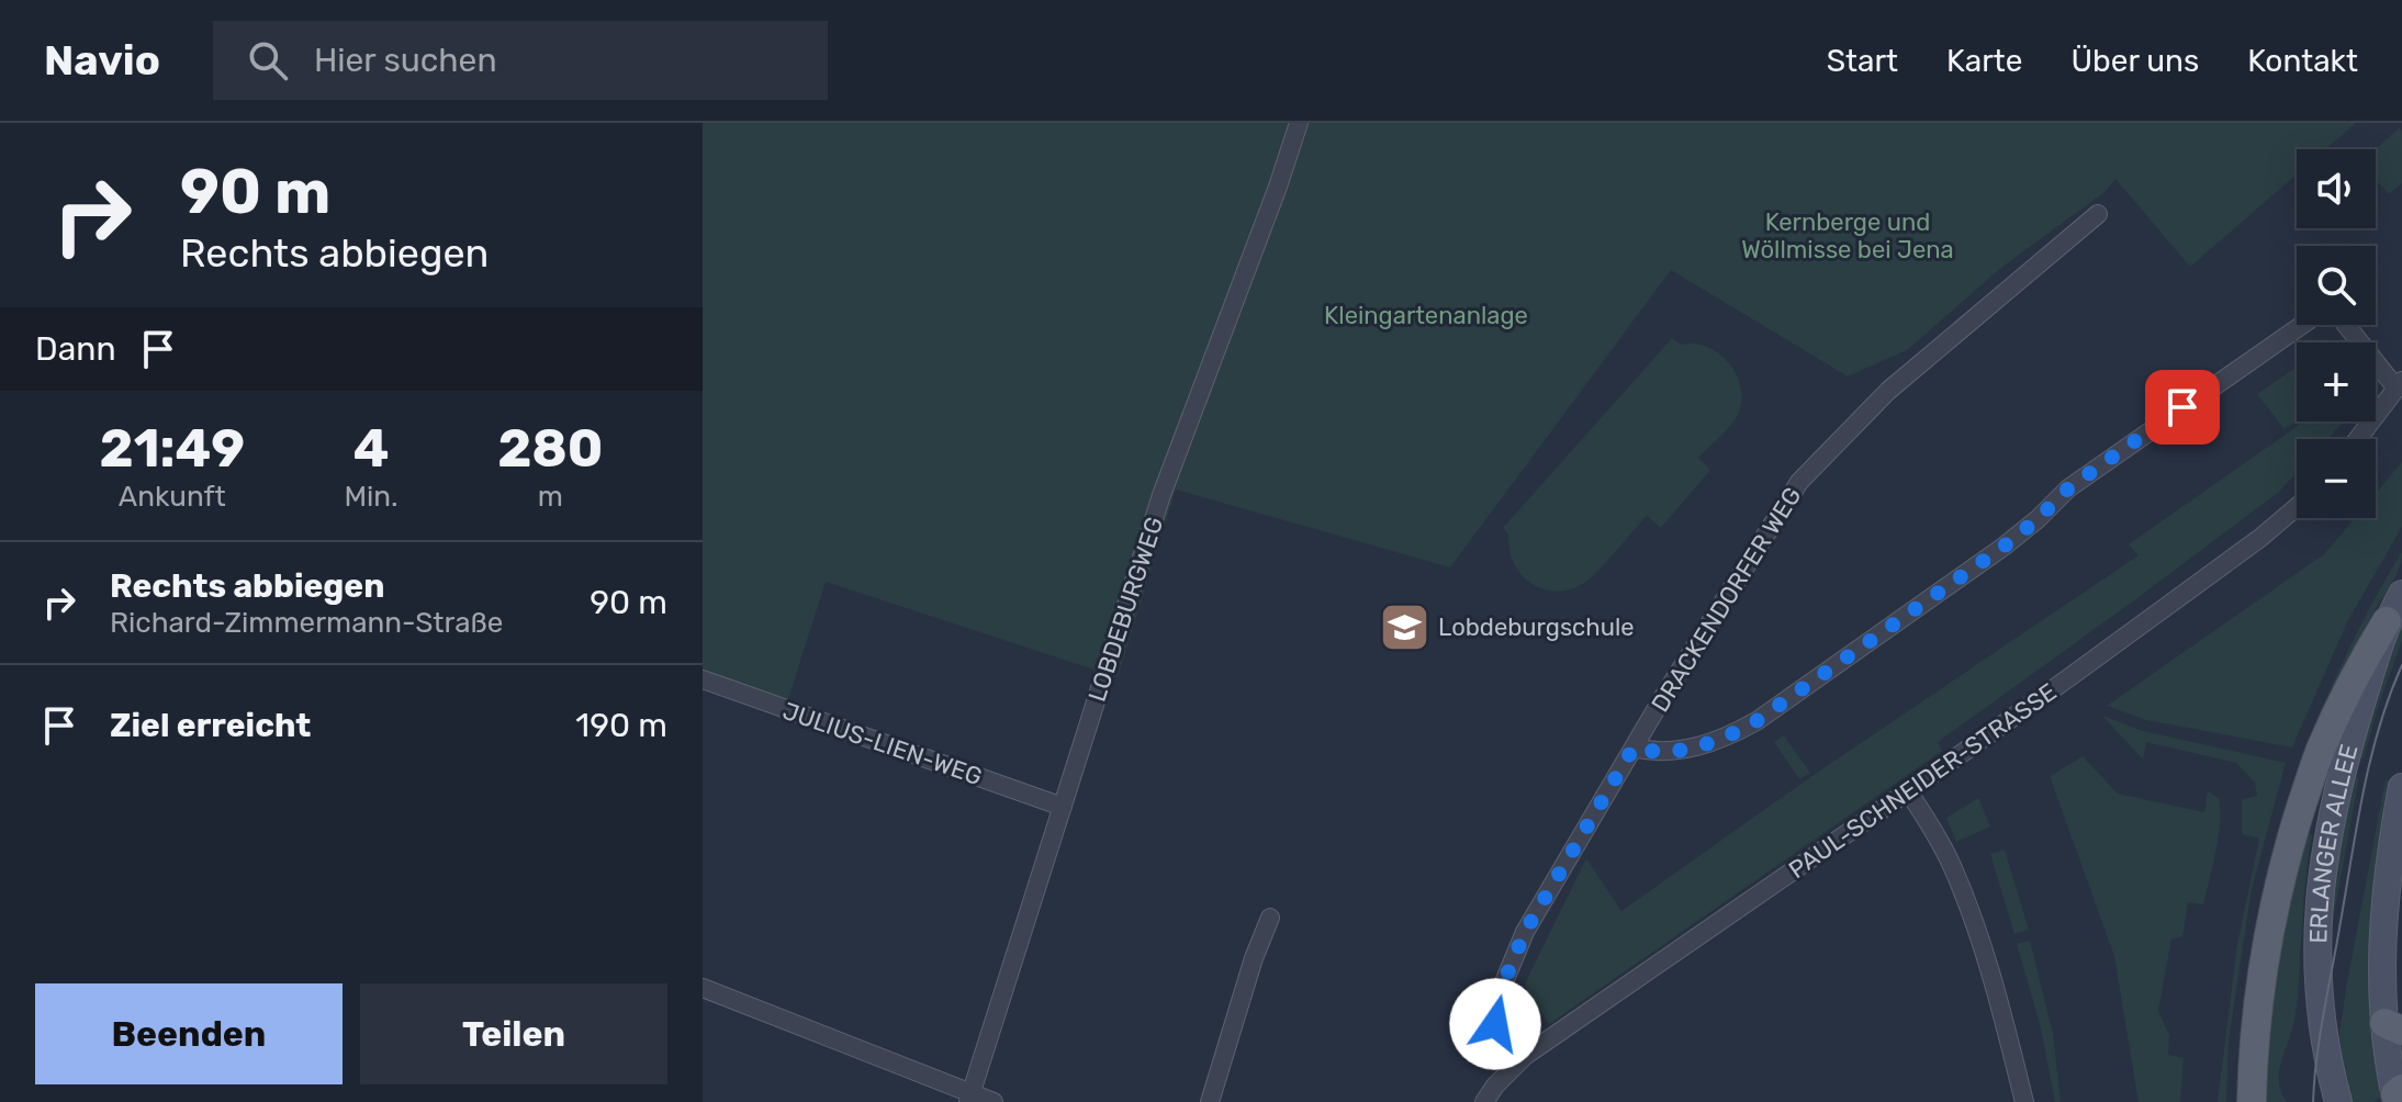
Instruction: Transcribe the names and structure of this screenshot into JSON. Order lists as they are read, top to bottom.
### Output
{
  "streets": {
    "main road": ["ERLANGER ALLEE"],
    "street": [
      "DRACKENDORFER WEG",
      "LOBDEBURGWEG",
      "JULIUS-LIEN-WEG",
      "PAUL-SCHNEIDER-STRASSE"
    ]
  },
  "crossings": [
    ["DRACKENDORFER WEG", "PAUL-SCHNEIDER-STRASSE"],
    ["LOBDEBURGWEG", "JULIUS-LIEN-WEG"]
  ],
  "parks": ["Kernberge und Wöllmisse bei Jena", "Kleingartenanlage"],
  "places": {
    "school or university": ["Lobdeburgschule"]
  },
  "page": {
    "header": "Navio",
    "search": "Hier suchen",
    "nav": [
      "Start",
      "Karte",
      "Über uns",
      "Kontakt"
    ],
    "turn": ["90 m", "Rechts abbiegen"],
    "map_buttons": ["+", "−"],
    "then": "Dann",
    "eta": [
      "21:49",
      "Ankunft",
      "4",
      "Min.",
      "280",
      "m"
    ],
    "list": [
      {
        "name": "Rechts abbiegen",
        "note": "Richard-Zimmermann-Straße",
        "value": "90 m"
      },
      {
        "name": "Ziel erreicht",
        "value": "190 m"
      }
    ],
    "buttons": ["Beenden", "Teilen"]
  }
}
